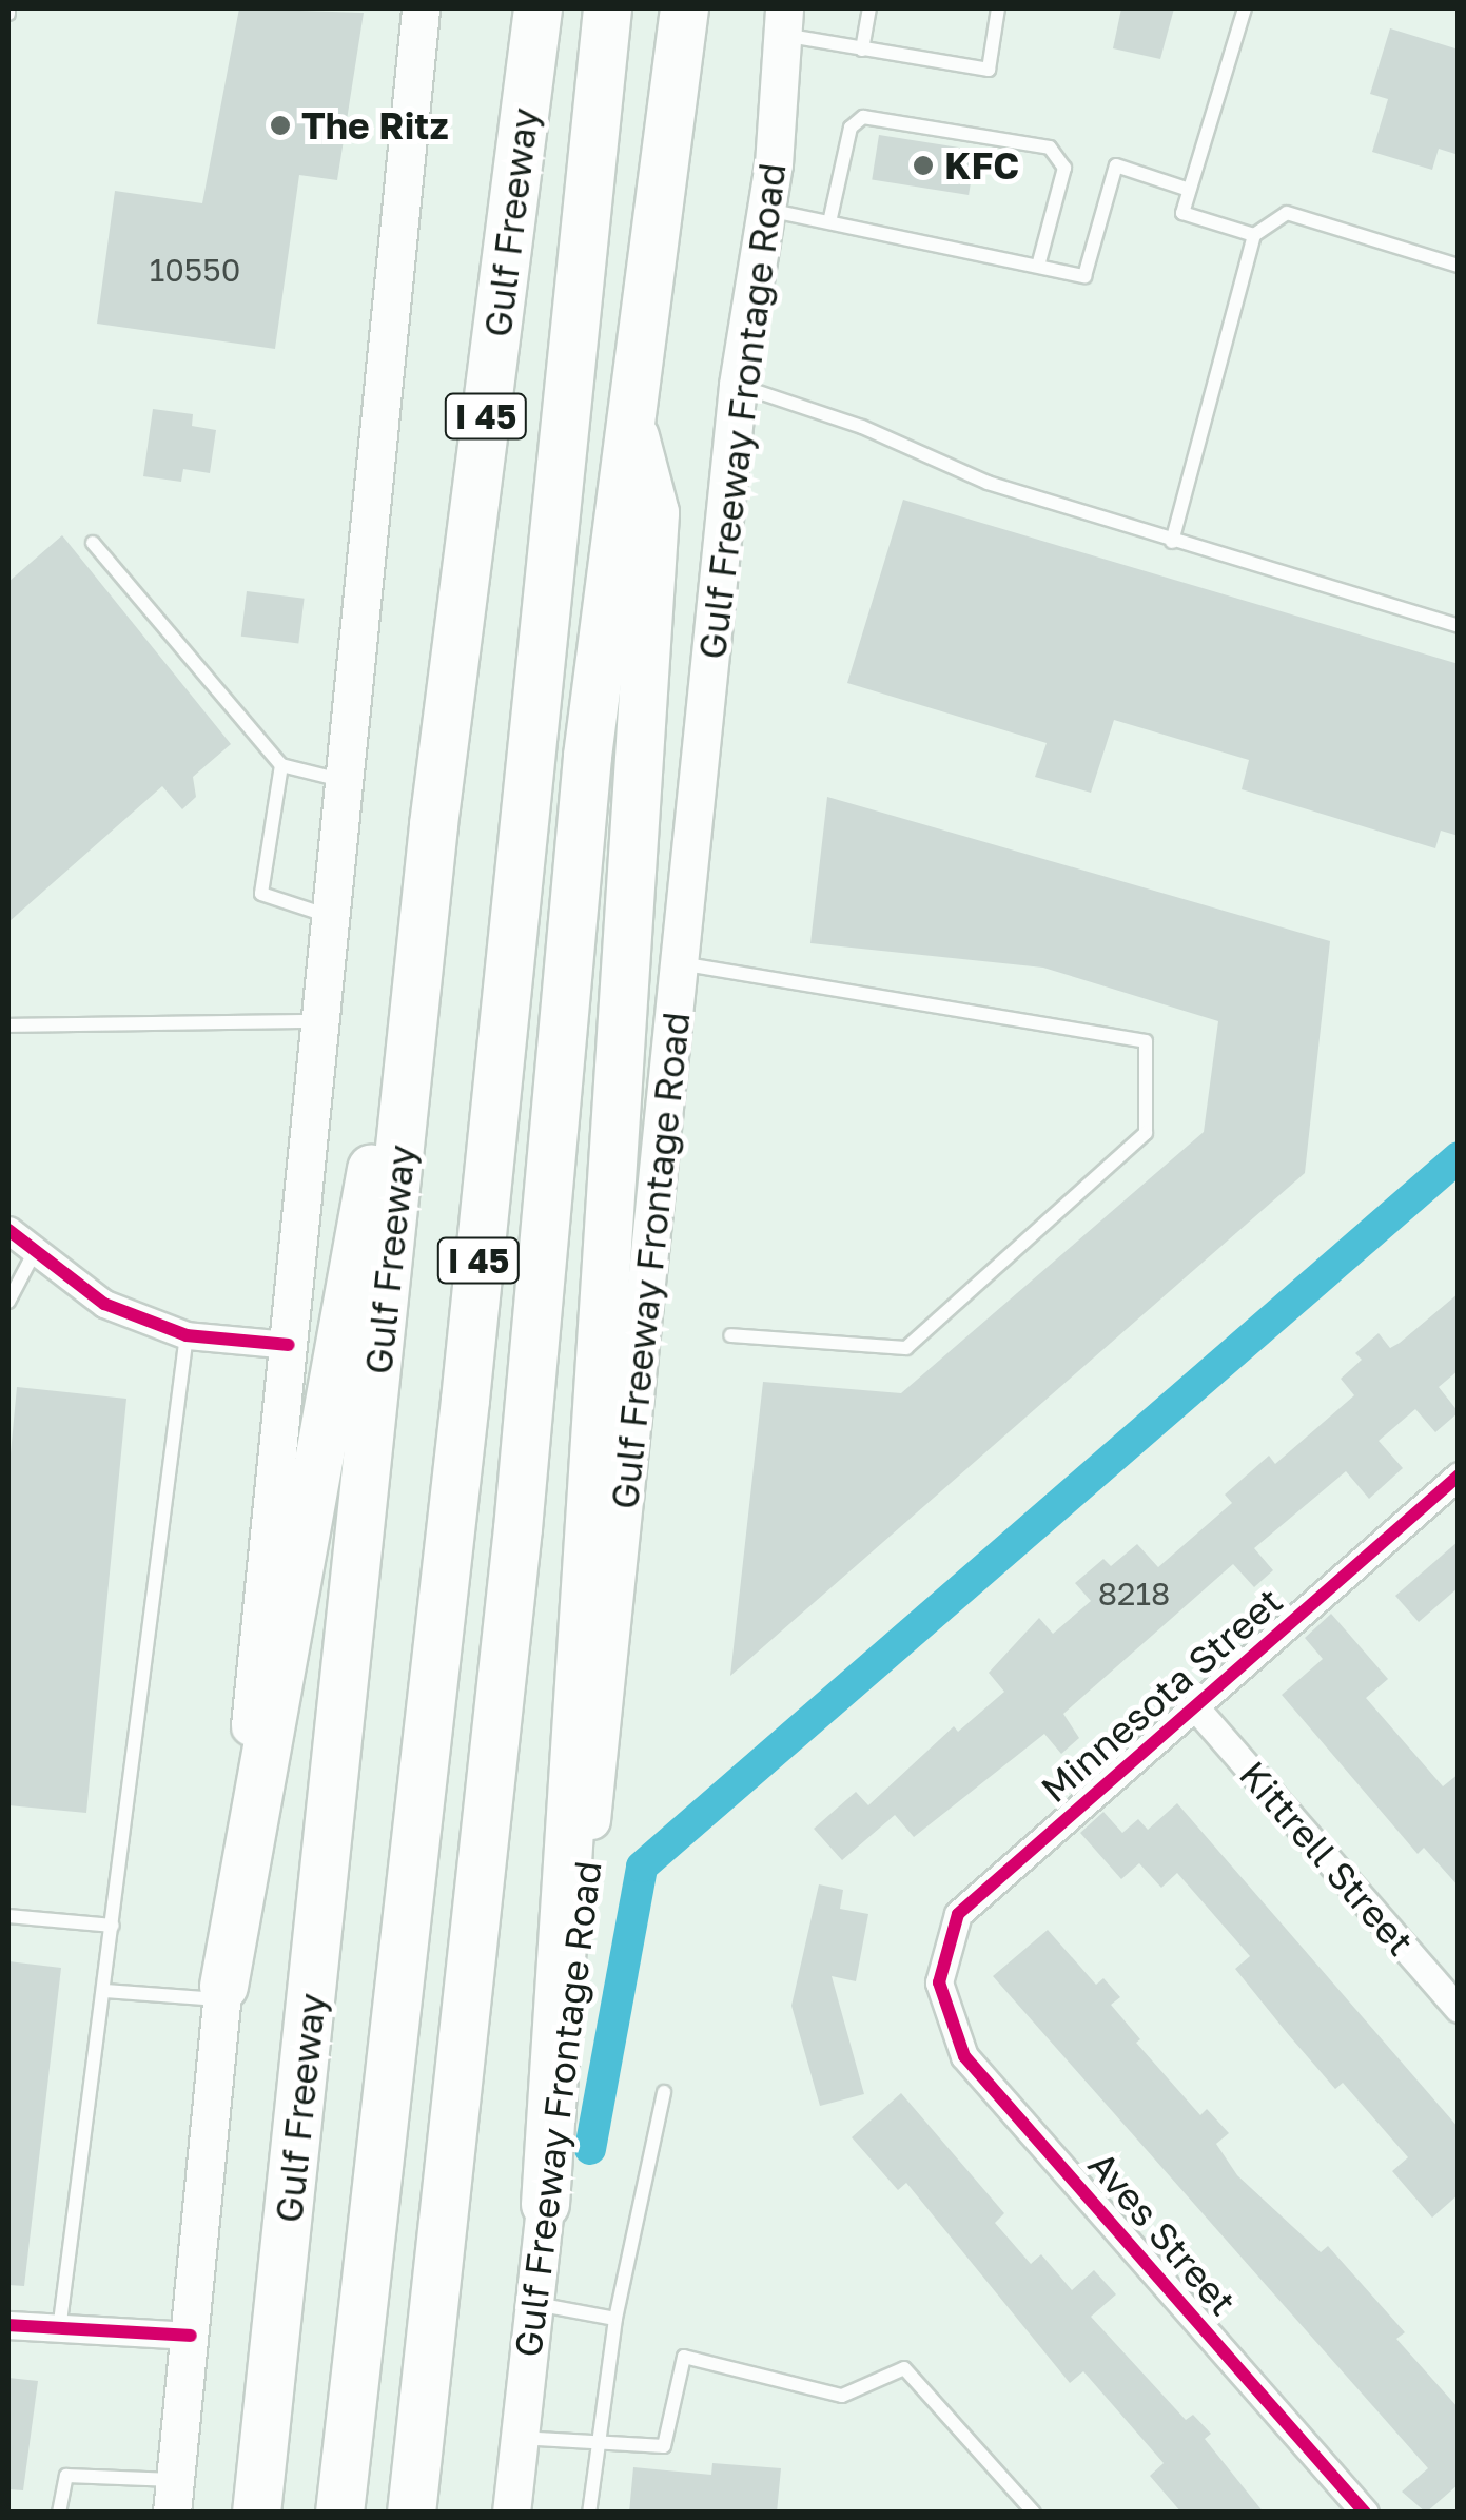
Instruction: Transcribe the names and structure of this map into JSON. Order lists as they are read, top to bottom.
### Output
{
  "streets": {
    "highway": ["Gulf Freeway", "I 45"],
    "main road": ["Gulf Freeway Frontage Road"],
    "street": ["Minnesota Street", "Kittrell Street", "Aves Street"]
  },
  "crossings": [
    ["Minnesota Street", "Kittrell Street"],
    ["Minnesota Street", "Aves Street"]
  ],
  "places": ["The Ritz", "KFC"],
  "house_numbers": ["10550", "8218"]
}
